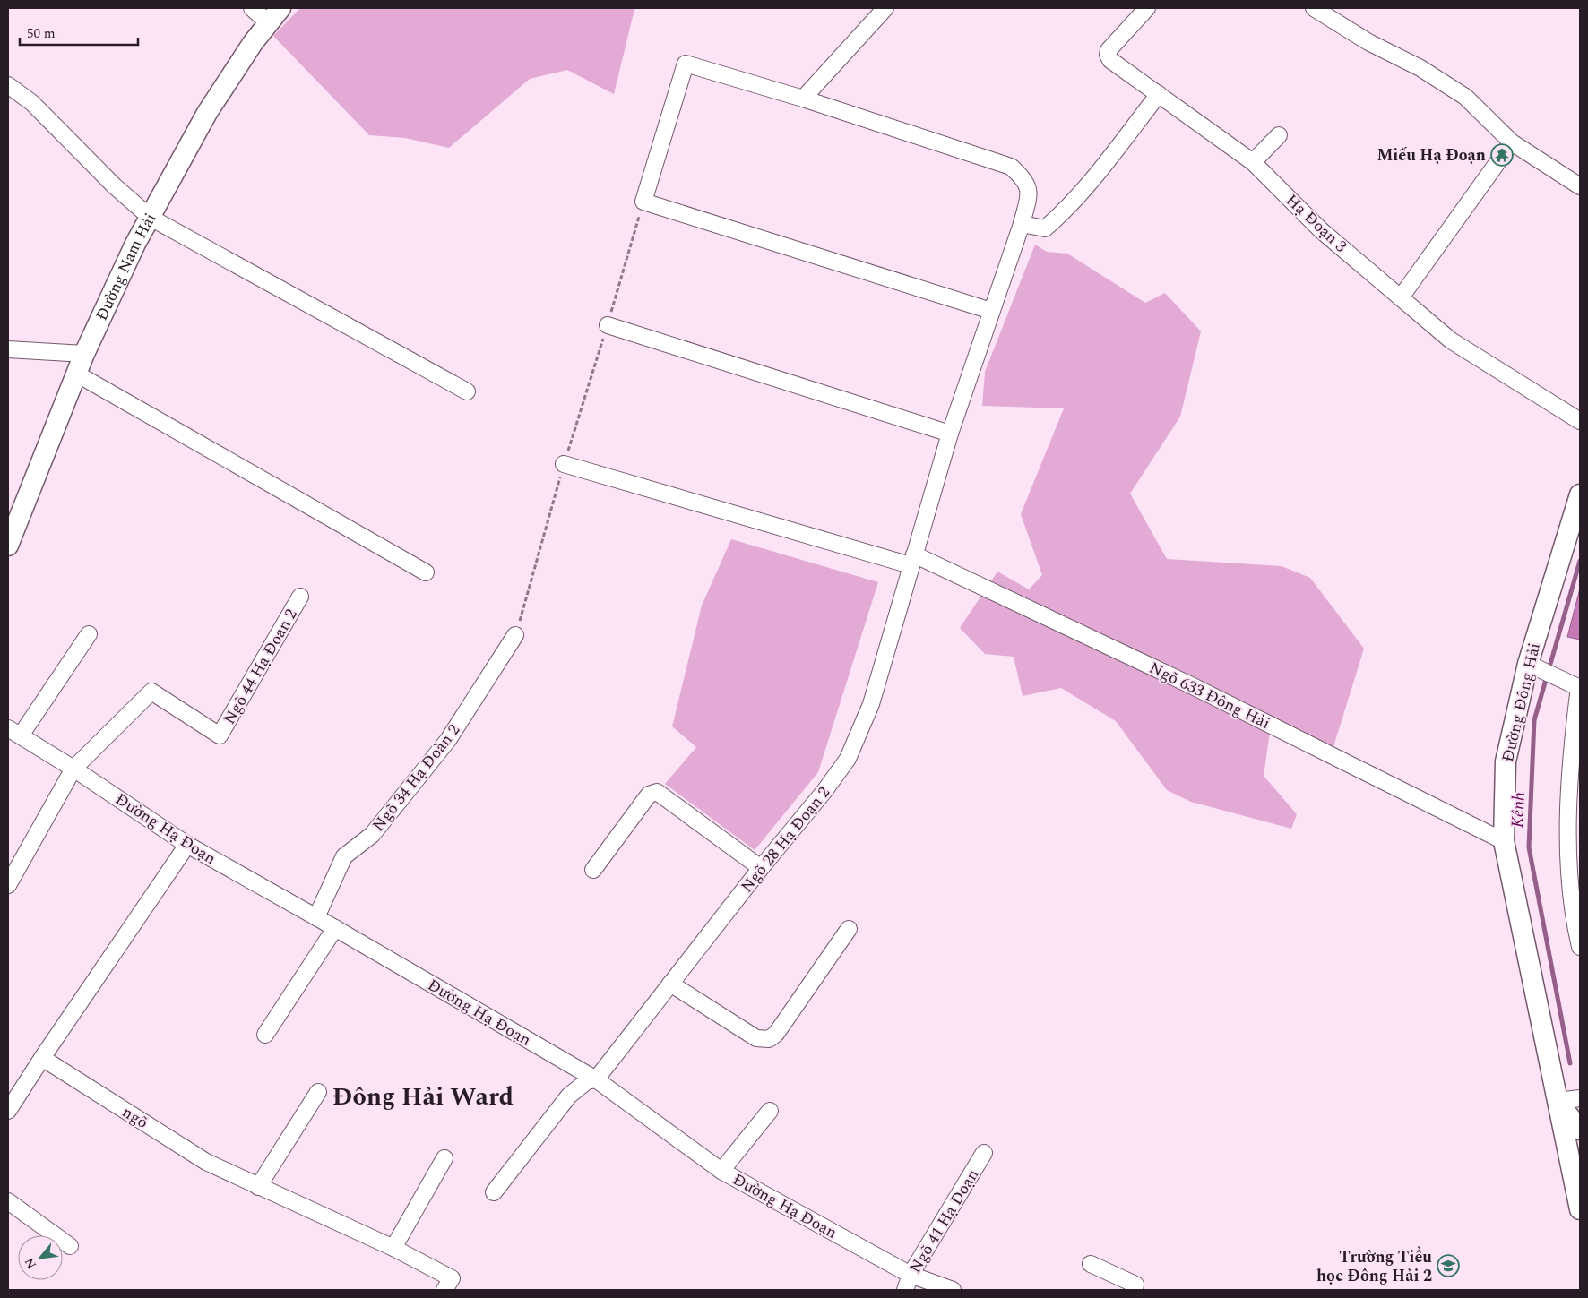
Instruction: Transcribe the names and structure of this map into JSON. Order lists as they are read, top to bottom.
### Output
{
  "streets": {
    "main road": ["Đường Nam Hải", "Đường Đông Hải"],
    "street": [
      "Hạ Đoạn 3",
      "Ngõ 44 Hạ Đoan 2",
      "Ngõ 633 Đông Hải",
      "Ngõ 34 Hạ Đoàn 2",
      "Đường Hạ Đoạn",
      "Ngõ 28 Hạ Đoạn 2",
      "ngõ",
      "Ngõ 41 Hạ Doạn"
    ]
  },
  "crossings": [
    ["Ngõ 44 Hạ Đoan 2", "Đường Hạ Đoạn"],
    ["Ngõ 633 Đông Hải", "Đường Đông Hải"],
    ["Ngõ 633 Đông Hải", "Ngõ 28 Hạ Đoạn 2"],
    ["Ngõ 34 Hạ Đoàn 2", "Đường Hạ Đoạn"],
    ["Đường Hạ Đoạn", "Ngõ 28 Hạ Đoạn 2"],
    ["Đường Hạ Đoạn", "Ngõ 41 Hạ Doạn"]
  ],
  "districts": ["Đông Hải Ward"],
  "water": ["Kênh"],
  "places": {
    "temple": ["Miếu Hạ Đoạn"],
    "school or university": ["Trường Tiểu học Đông Hải 2"]
  },
  "scale_bar": "50 m",
  "north": "bottom left"
}
